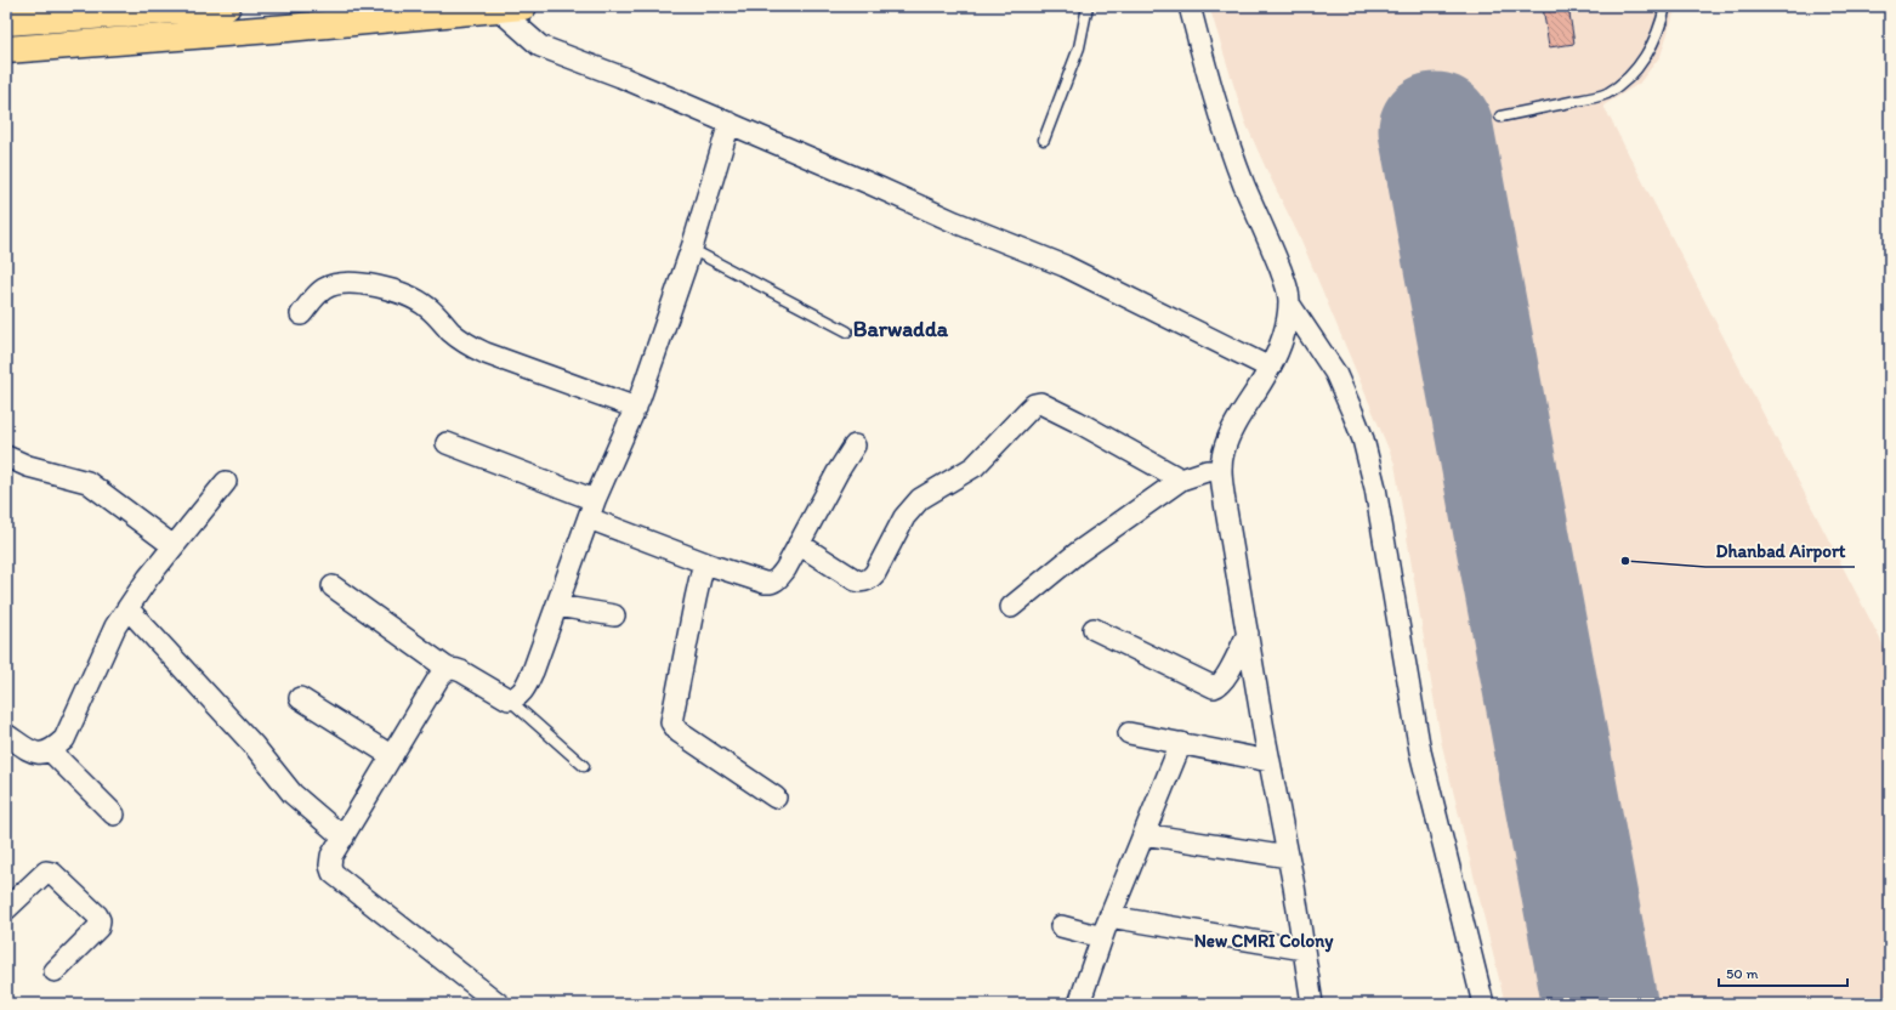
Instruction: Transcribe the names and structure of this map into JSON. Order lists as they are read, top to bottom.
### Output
{
  "districts": ["Barwadda", "New CMRI Colony"],
  "places": ["Dhanbad Airport"],
  "scale_bar": "50 m"
}
